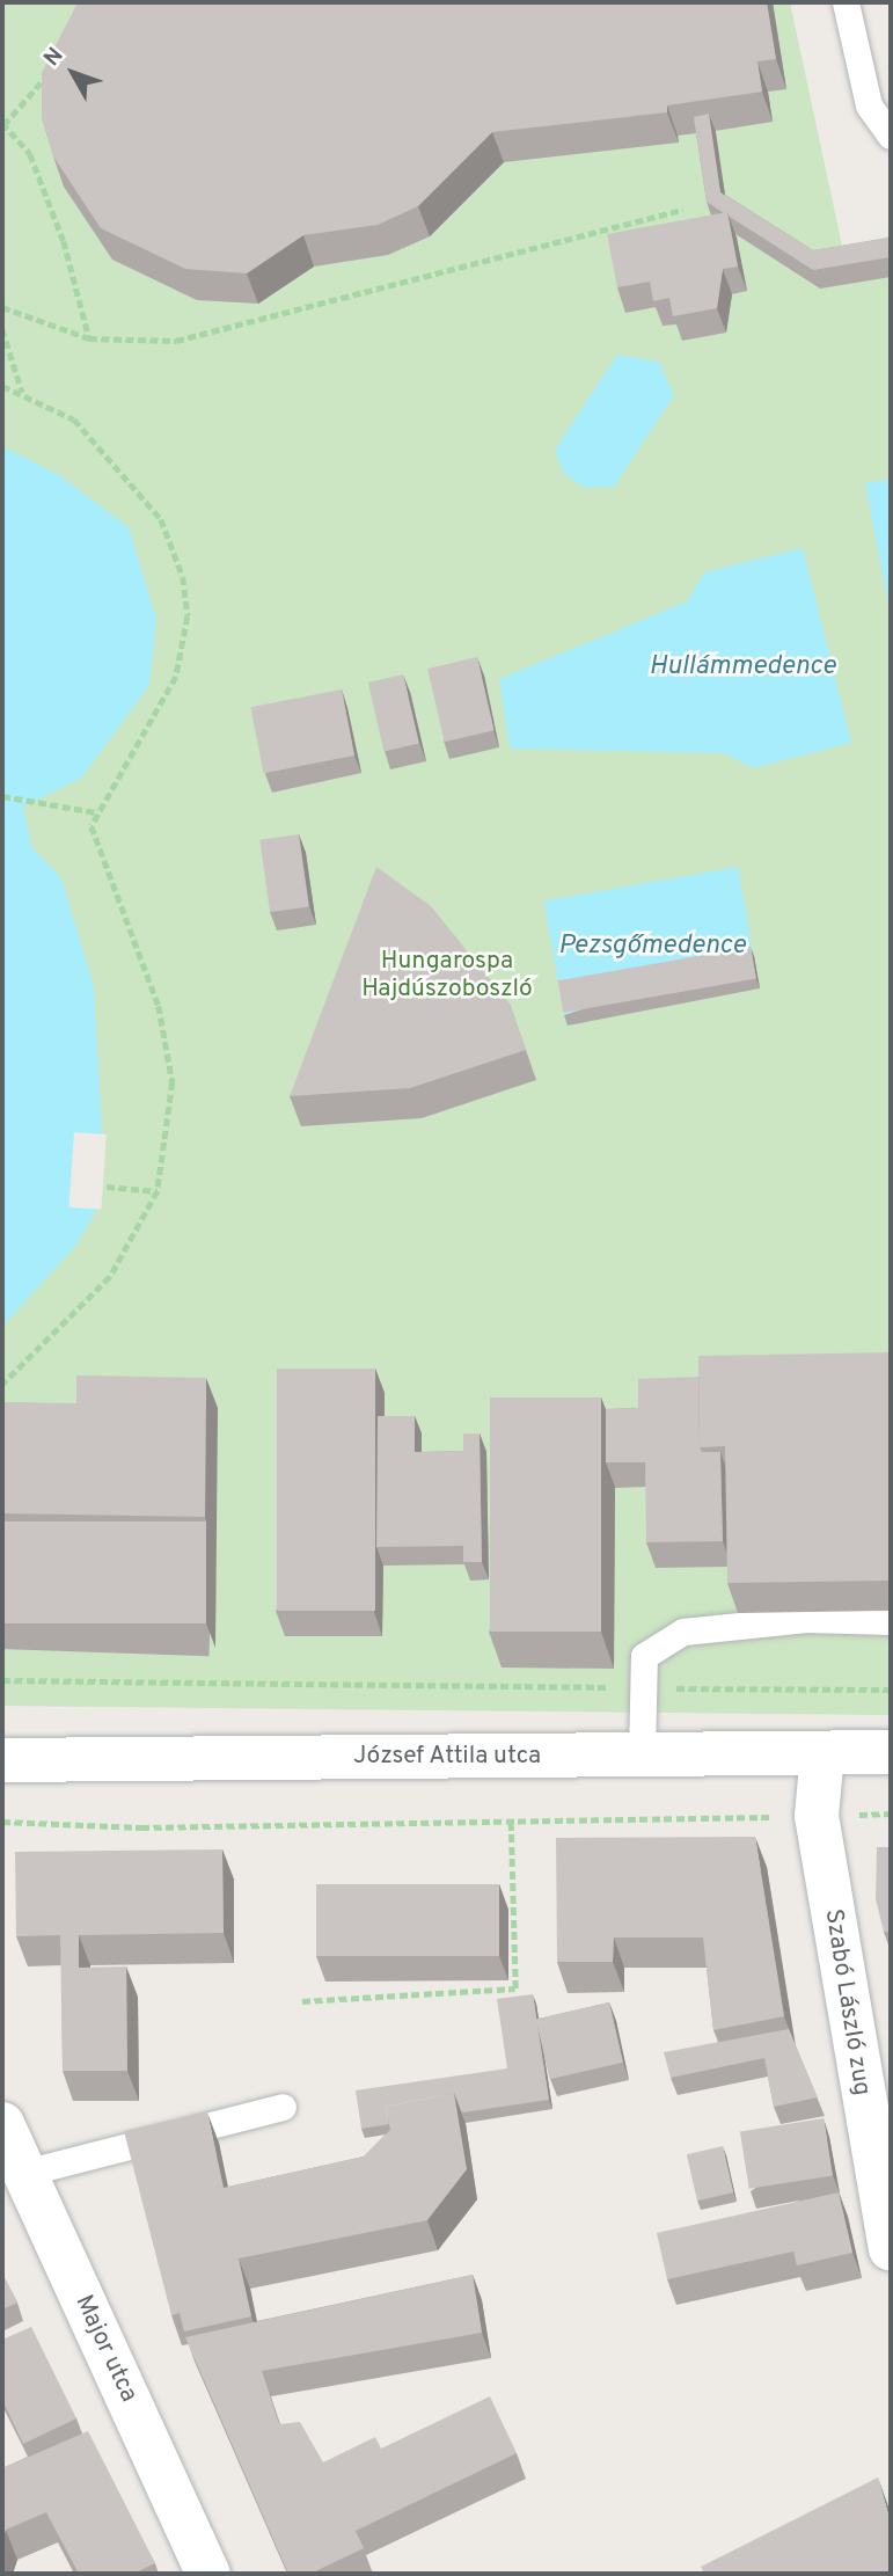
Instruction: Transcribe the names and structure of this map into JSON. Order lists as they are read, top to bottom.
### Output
{
  "streets": {
    "street": ["József Attila utca", "Szabó László zug", "Major utca"]
  },
  "crossings": [
    ["József Attila utca", "Szabó László zug"]
  ],
  "water": ["Hullámmedence", "Pezsgőmedence"],
  "parks": ["Hungarospa Hajdúszoboszló"],
  "north": "top left"
}
